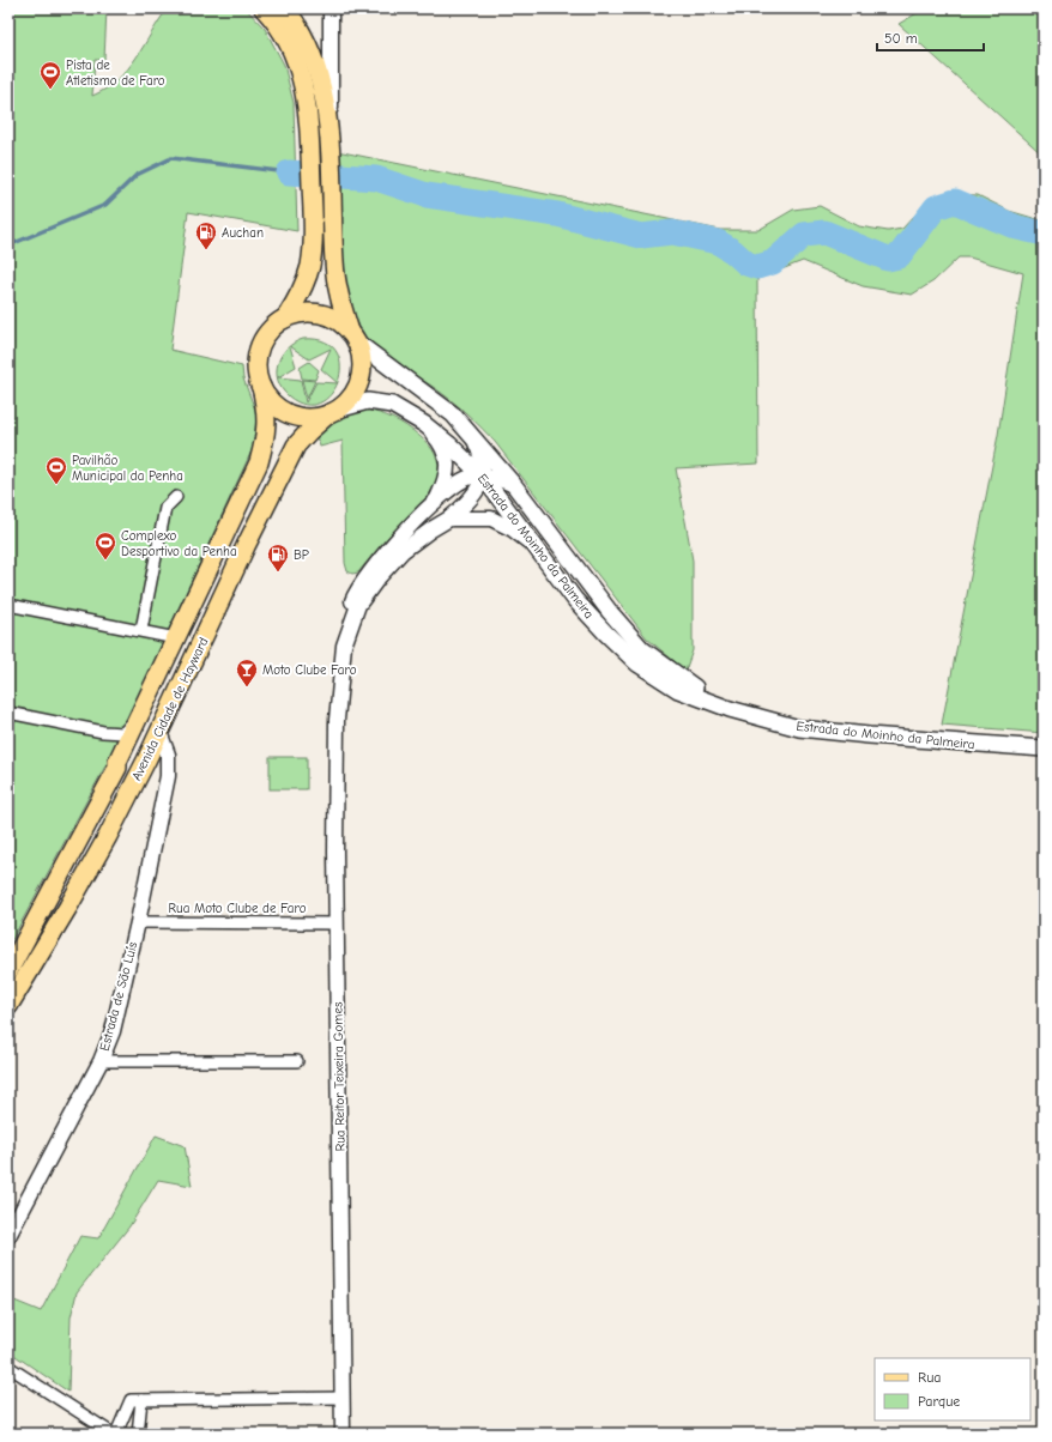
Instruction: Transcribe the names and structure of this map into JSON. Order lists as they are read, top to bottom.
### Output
{
  "streets": {
    "main road": ["Estrada do Moinho da Palmeira", "Avenida Cidade de Hayward"],
    "street": ["Rua Moto Clube de Faro", "Estrada de São Luís", "Rua Reitor Teixeira Gomes"]
  },
  "crossings": [
    ["Estrada do Moinho da Palmeira", "Avenida Cidade de Hayward"],
    ["Rua Moto Clube de Faro", "Estrada de São Luís"],
    ["Rua Moto Clube de Faro", "Rua Reitor Teixeira Gomes"]
  ],
  "places": {
    "sports": ["Pista de Atletismo de Faro", "Pavilhão Municipal da Penha", "Complexo Desportivo da Penha"],
    "fuel station": ["Auchan", "BP"],
    "bar": ["Moto Clube Faro"]
  },
  "legend": ["Rua", "Parque"],
  "scale_bar": "50 m"
}
